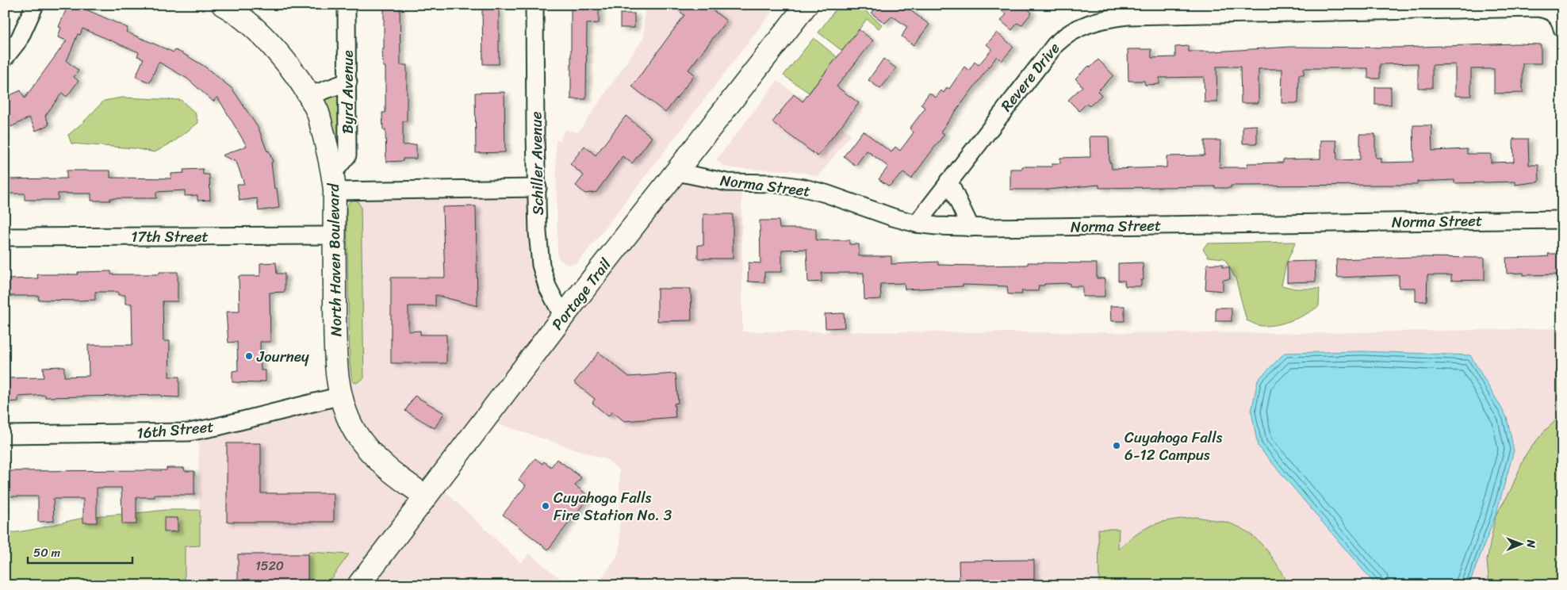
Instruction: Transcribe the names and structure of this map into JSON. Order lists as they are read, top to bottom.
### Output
{
  "streets": {
    "main road": ["North Haven Boulevard", "Portage Trail"],
    "street": [
      "Revere Drive",
      "Byrd Avenue",
      "Schiller Avenue",
      "Norma Street",
      "17th Street",
      "16th Street"
    ]
  },
  "crossings": [
    ["Revere Drive", "Norma Street"],
    ["Byrd Avenue", "North Haven Boulevard"],
    ["Schiller Avenue", "Portage Trail"],
    ["Norma Street", "Portage Trail"],
    ["17th Street", "North Haven Boulevard"],
    ["North Haven Boulevard", "Portage Trail"],
    ["North Haven Boulevard", "16th Street"]
  ],
  "places": ["Journey", "Cuyahoga Falls 6-12 Campus", "Cuyahoga Falls Fire Station No. 3"],
  "house_numbers": ["1520"],
  "scale_bar": "50 m",
  "north": "right"
}
